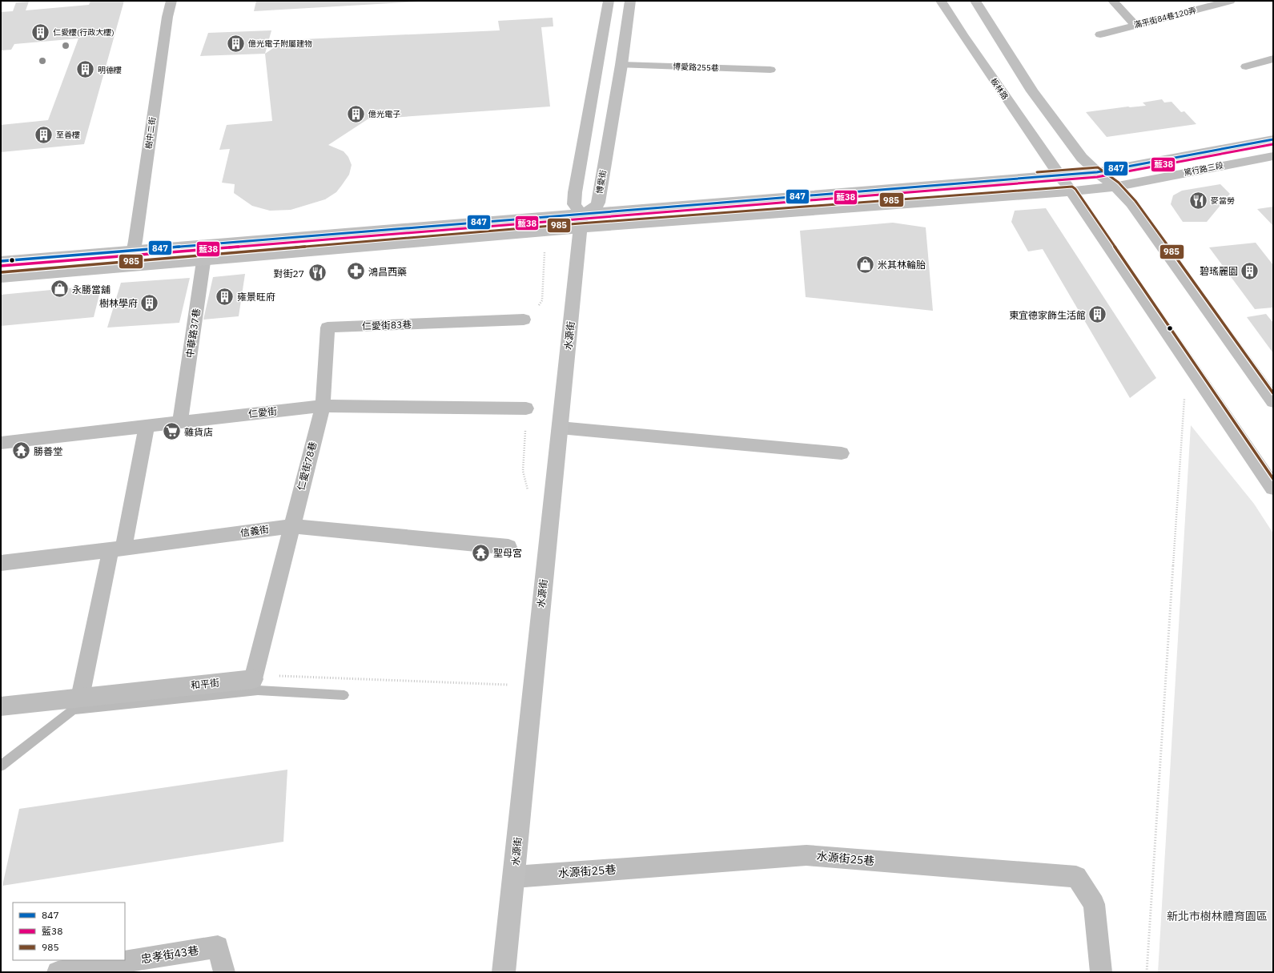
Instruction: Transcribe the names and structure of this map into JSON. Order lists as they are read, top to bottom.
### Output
{
  "streets": {
    "street": [
      "板林路",
      "樹中二街",
      "篤行路三段",
      "博愛街",
      "水源街",
      "和平街"
    ],
    "lane": [
      "滿平街84巷120弄",
      "博愛路255巷",
      "仁愛街83巷",
      "中華路37巷",
      "仁愛街",
      "仁愛街78巷",
      "信義街",
      "水源街25巷",
      "忠孝街43巷"
    ]
  },
  "crossings": [
    ["博愛路255巷", "博愛街"],
    ["板林路", "篤行路三段"],
    ["篤行路三段", "博愛街"],
    ["篤行路三段", "水源街"],
    ["博愛街", "水源街"],
    ["仁愛街83巷", "仁愛街"],
    ["仁愛街83巷", "仁愛街78巷"],
    ["中華路37巷", "仁愛街"],
    ["水源街", "水源街25巷"],
    ["仁愛街", "仁愛街78巷"],
    ["仁愛街78巷", "信義街"],
    ["仁愛街78巷", "和平街"],
    ["信義街", "和平街"]
  ],
  "parks": ["新北市樹林體育園區"],
  "places": {
    "building": [
      "仁愛樓(行政大樓)",
      "億光電子附屬建物",
      "明德樓",
      "億光電子",
      "至善樓",
      "碧瑤麗園",
      "雍景旺府",
      "樹林學府",
      "東宜德家飾生活館"
    ],
    "restaurant": ["麥當勞", "對街27"],
    "shop": ["米其林輪胎", "永勝當舖"],
    "pharmacy": ["鴻昌西藥"],
    "supermarket": ["雜貨店"],
    "temple": ["勝善堂", "聖母宮"]
  },
  "lines": ["transit line 847", "transit line 藍38", "transit line 985"],
  "legend": ["847", "藍38", "985"]
}
